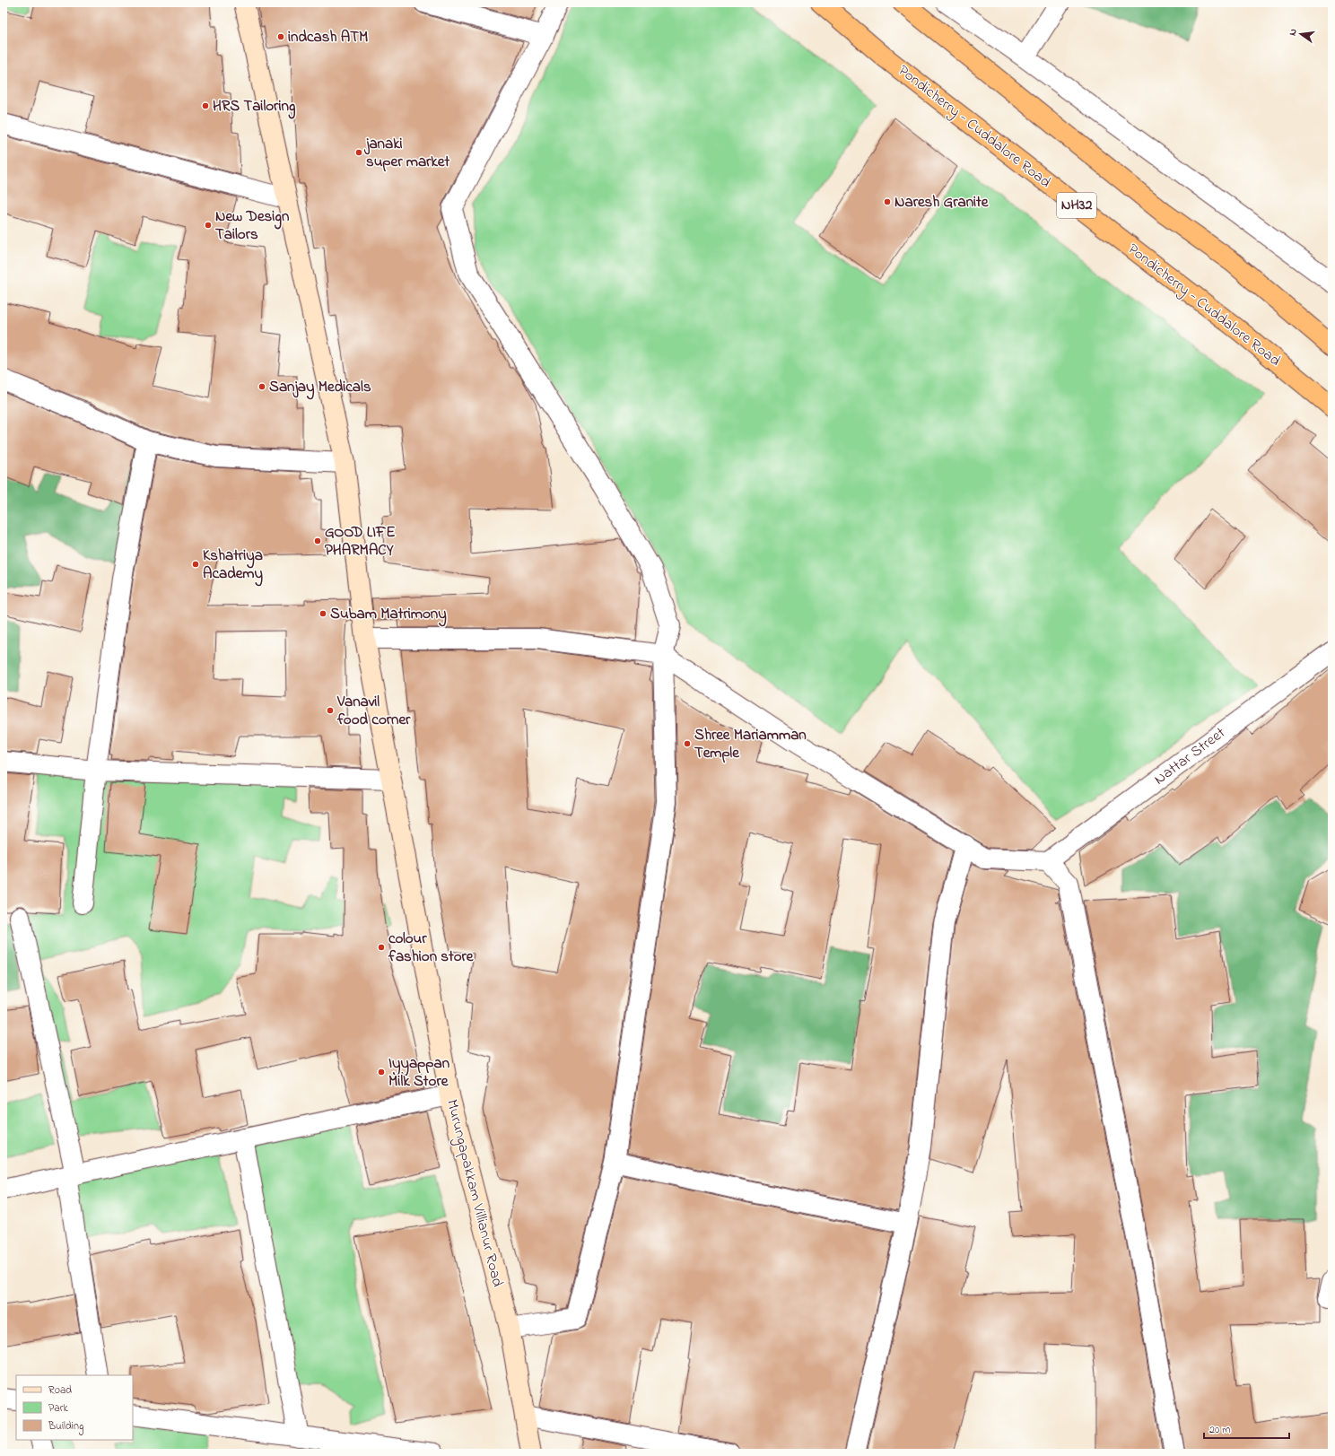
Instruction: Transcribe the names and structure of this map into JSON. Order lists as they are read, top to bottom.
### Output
{
  "streets": {
    "highway": ["Pondicherry - Cuddalore Road", "NH32"],
    "main road": ["Murungapakkam Villianur Road"],
    "street": ["Nattar Street"]
  },
  "places": [
    "indcash ATM",
    "HRS Tailoring",
    "janaki super market",
    "Naresh Granite",
    "New Design Tailors",
    "Sanjay Medicals",
    "GOOD LIFE PHARMACY",
    "Kshatriya Academy",
    "Subam Matrimony",
    "Vanavil food corner",
    "Shree Mariamman Temple",
    "colour fashion store",
    "Iyyappan Milk Store"
  ],
  "legend": ["Road", "Park", "Building"],
  "scale_bar": "20 m",
  "north": "left"
}
